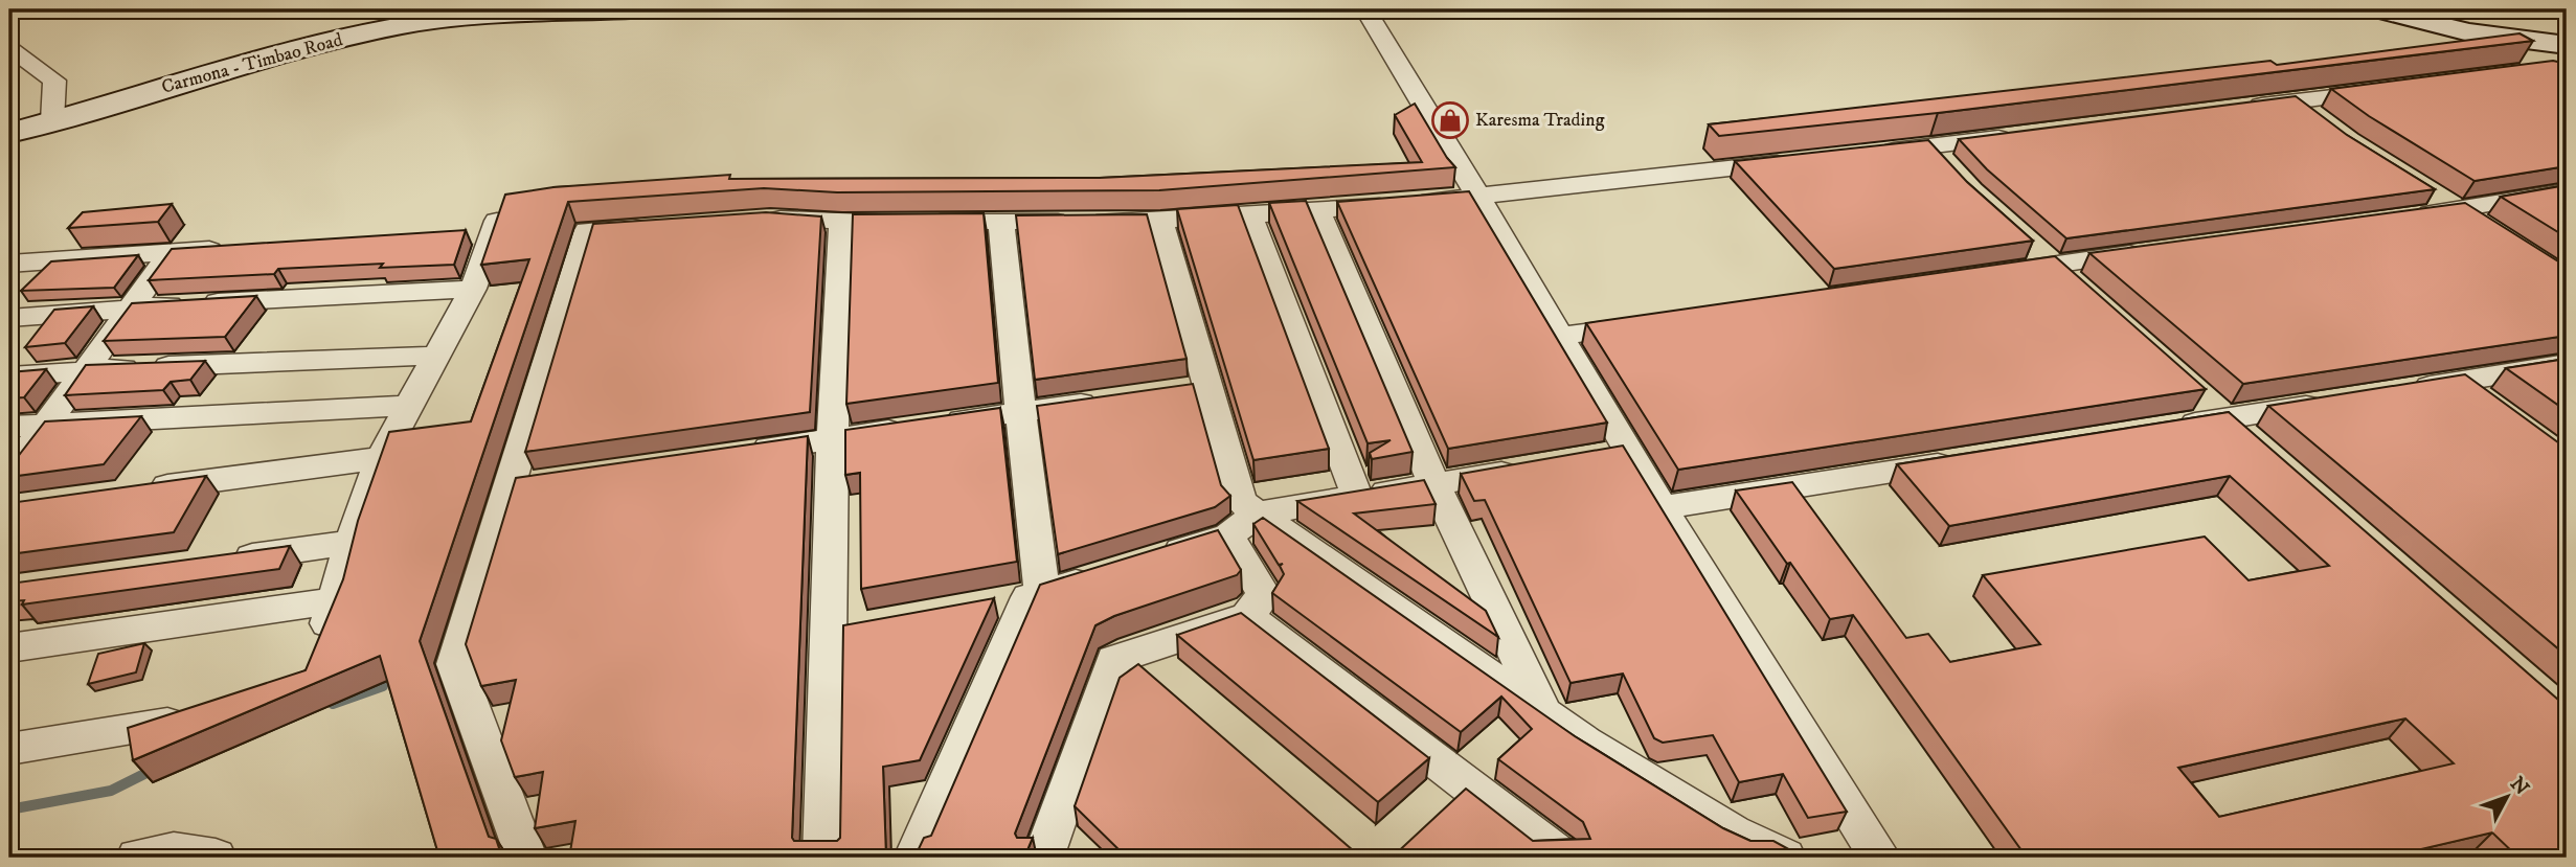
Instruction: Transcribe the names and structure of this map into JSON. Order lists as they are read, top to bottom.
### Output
{
  "streets": {
    "main road": ["Carmona - Timbao Road"]
  },
  "places": {
    "shop": ["Karesma Trading"]
  },
  "north": "top right"
}
